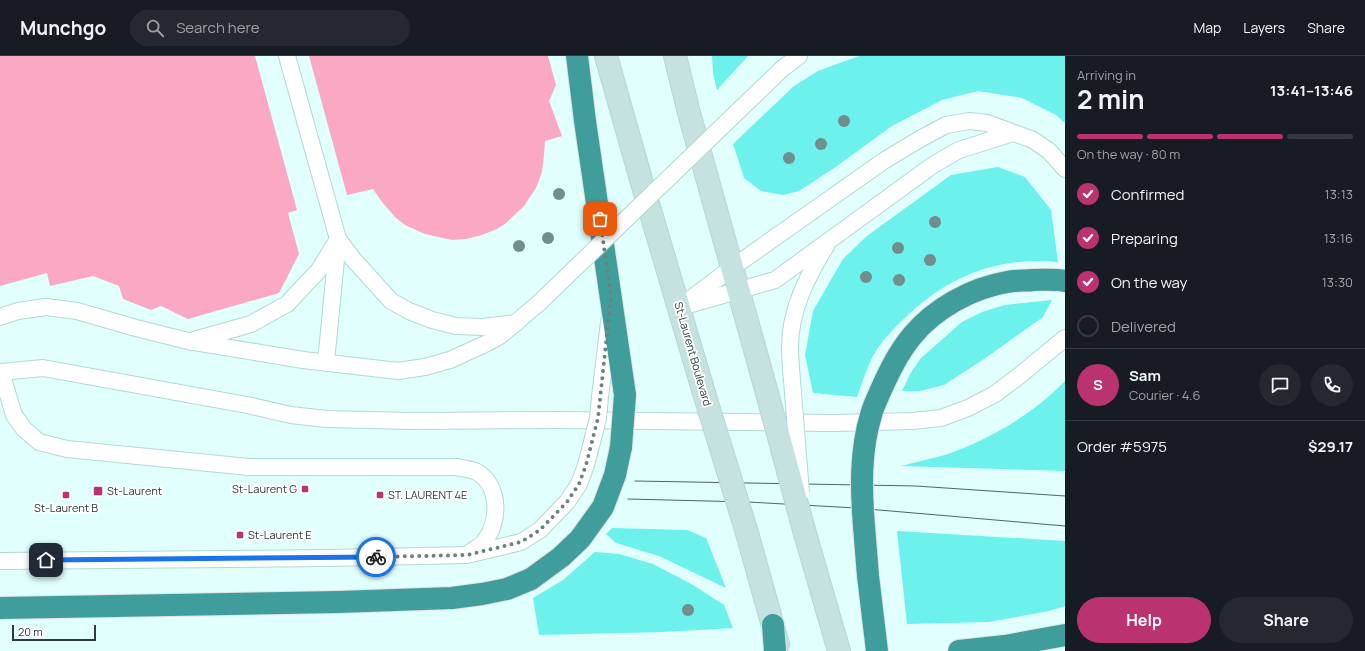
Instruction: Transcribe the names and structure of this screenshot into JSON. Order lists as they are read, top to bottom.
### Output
{
  "streets": {
    "main road": ["St-Laurent Boulevard"]
  },
  "places": {
    "transit": [
      "St-Laurent G",
      "St-Laurent",
      "St-Laurent B",
      "ST. LAURENT 4E",
      "St-Laurent E"
    ]
  },
  "scale_bar": "20 m",
  "page": {
    "header": "Munchgo",
    "search": "Search here",
    "nav": ["Map", "Layers", "Share"],
    "heading": ["2 min", "Arriving in", "13:41–13:46"],
    "panel": [
      "Sam",
      "Courier · 4.6",
      "Order #5975",
      "$29.17"
    ],
    "bar": "On the way · 80 m",
    "list": [
      ["Confirmed", "13:13"],
      ["Preparing", "13:16"],
      ["On the way", "13:30"],
      "Delivered"
    ],
    "round": "S",
    "buttons": ["Help", "Share"],
    "scale": "20 m"
  }
}
